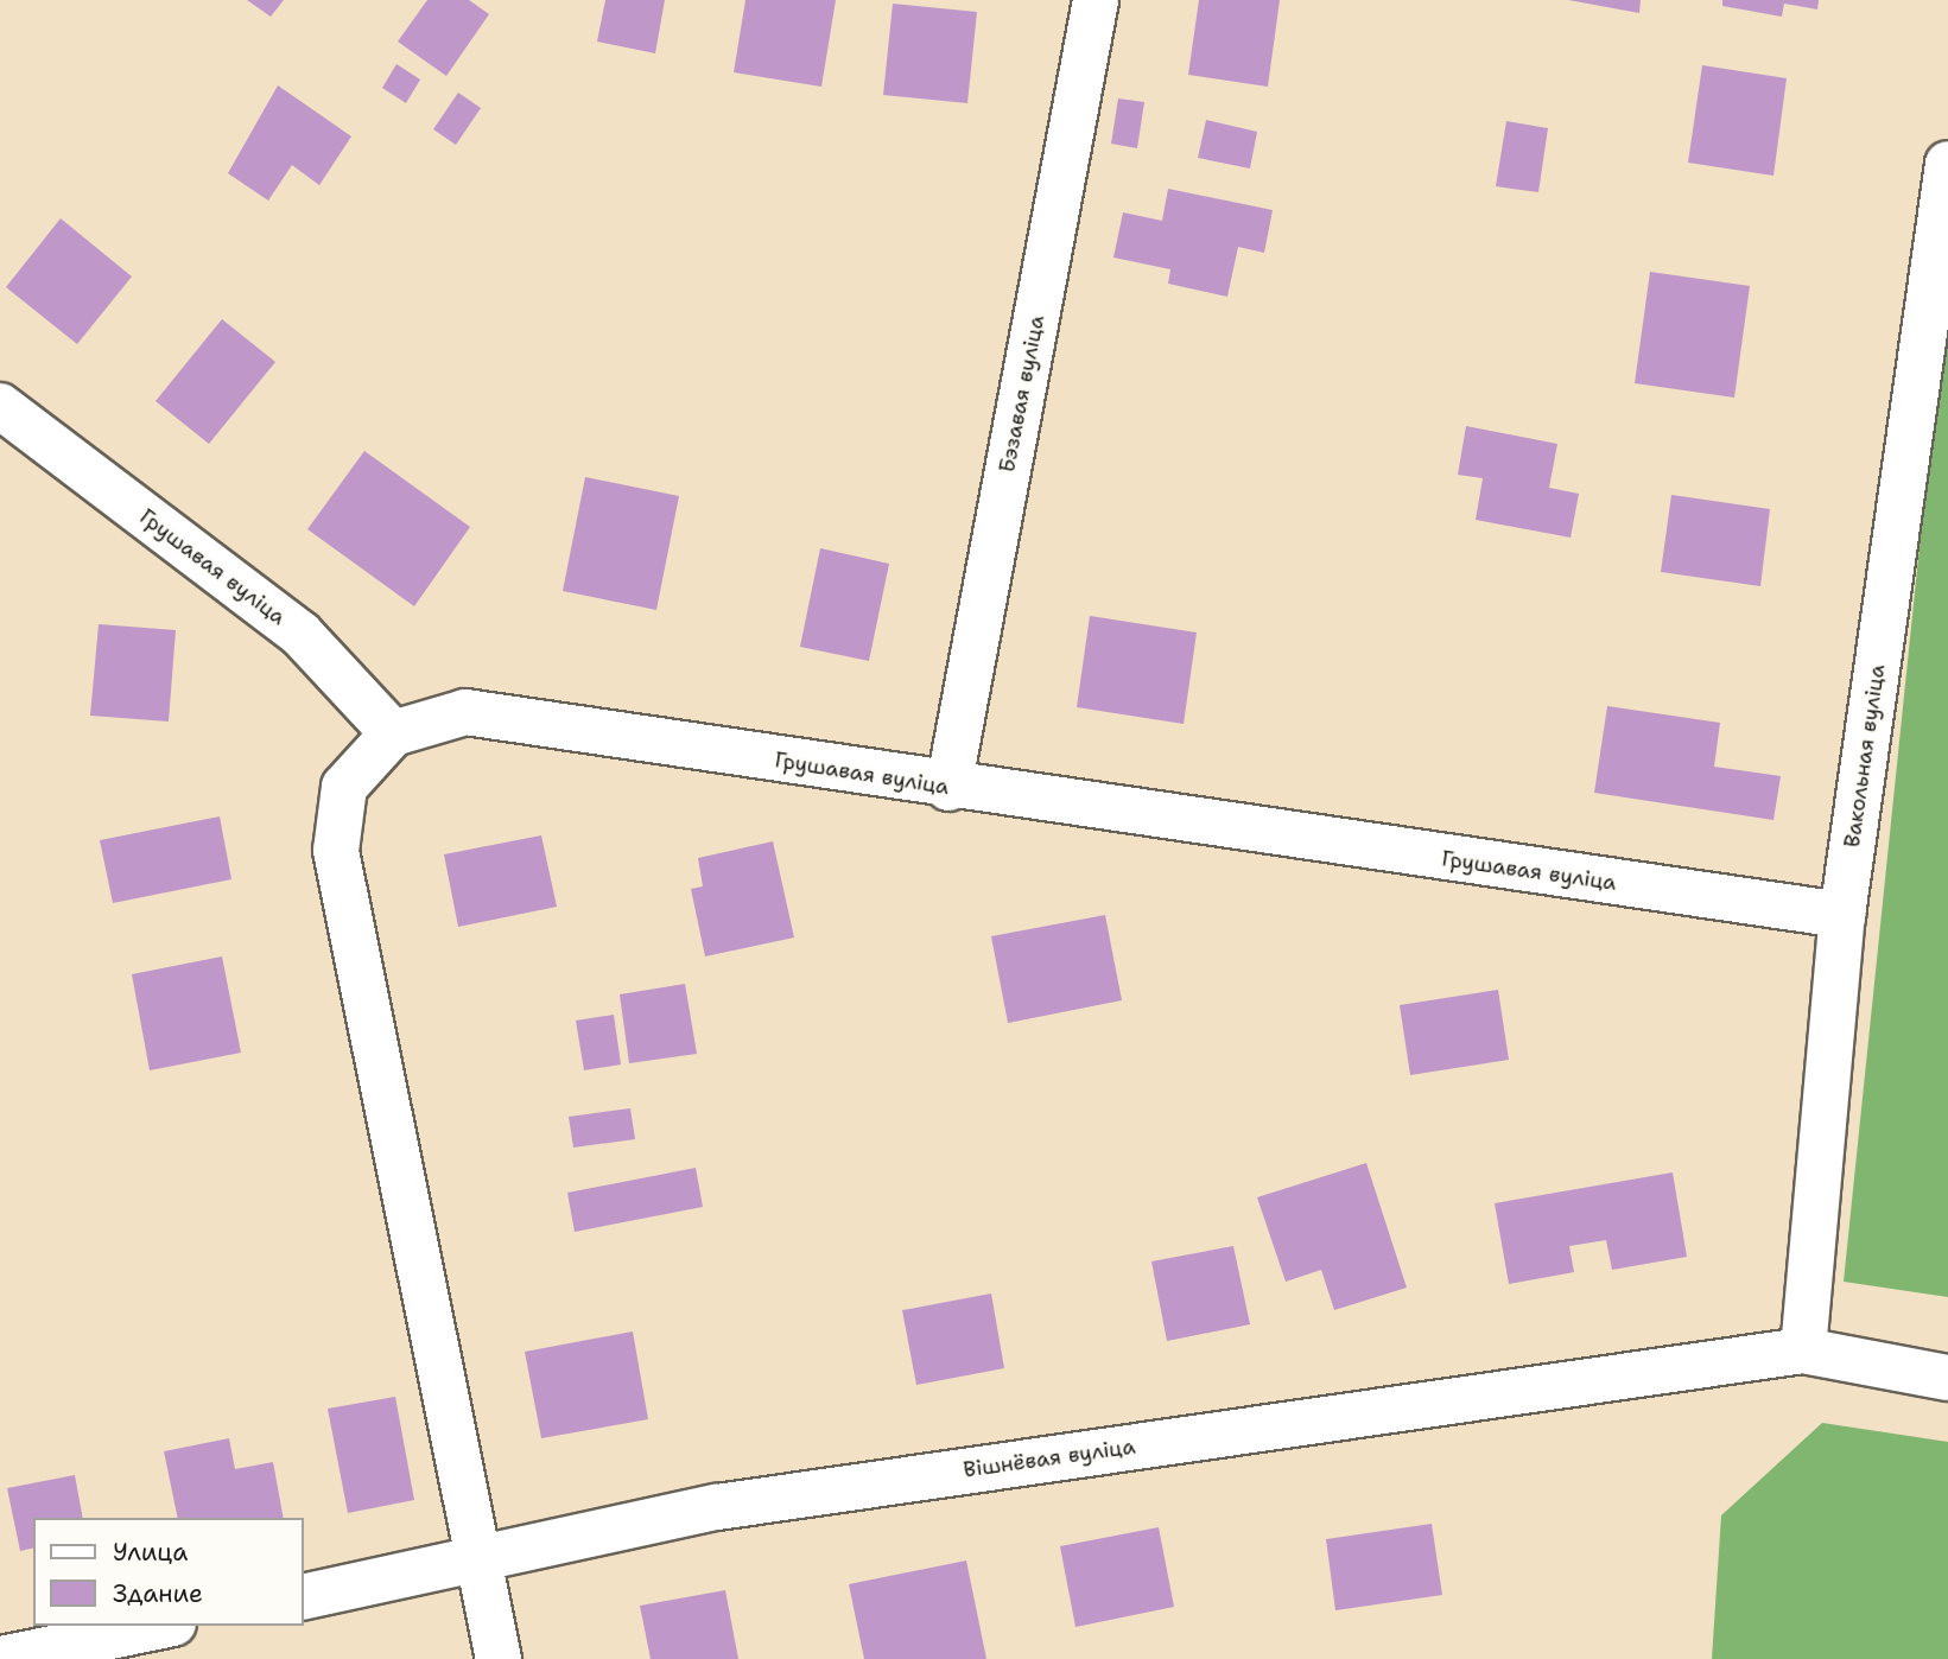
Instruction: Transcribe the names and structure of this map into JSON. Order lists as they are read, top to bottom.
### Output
{
  "streets": {
    "street": [
      "Бэзавая вуліца",
      "Грушавая вуліца",
      "Вакольная вуліца",
      "Вішнёвая вуліца"
    ]
  },
  "crossings": [
    ["Бэзавая вуліца", "Грушавая вуліца"],
    ["Грушавая вуліца", "Вакольная вуліца"],
    ["Вакольная вуліца", "Вішнёвая вуліца"]
  ],
  "legend": ["Улица", "Здание"]
}
